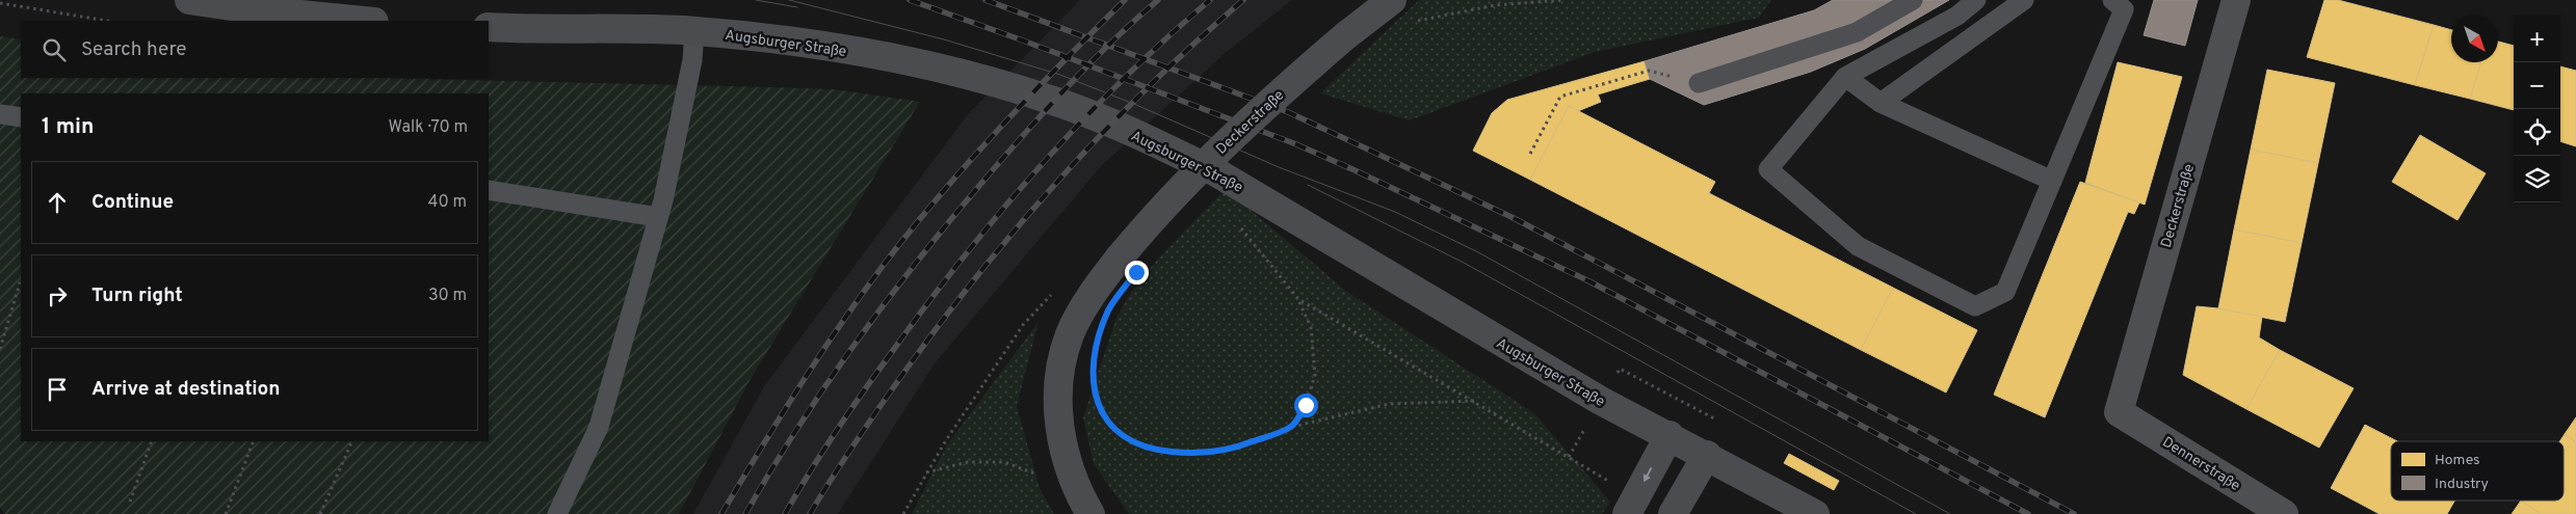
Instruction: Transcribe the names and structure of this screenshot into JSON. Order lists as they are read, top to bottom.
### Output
{
  "streets": {
    "main road": ["Augsburger Straße", "Deckerstraße"],
    "street": ["Dennerstraße"]
  },
  "crossings": [
    ["Deckerstraße", "Dennerstraße"]
  ],
  "legend": ["Homes", "Industry"],
  "north": "bottom right",
  "page": {
    "map_buttons": ["+", "−"],
    "search": "Search here",
    "heading": ["1 min", "Walk · 70 m"],
    "list": [
      ["Continue", "40 m"],
      ["Turn right", "30 m"],
      "Arrive at destination"
    ]
  }
}
